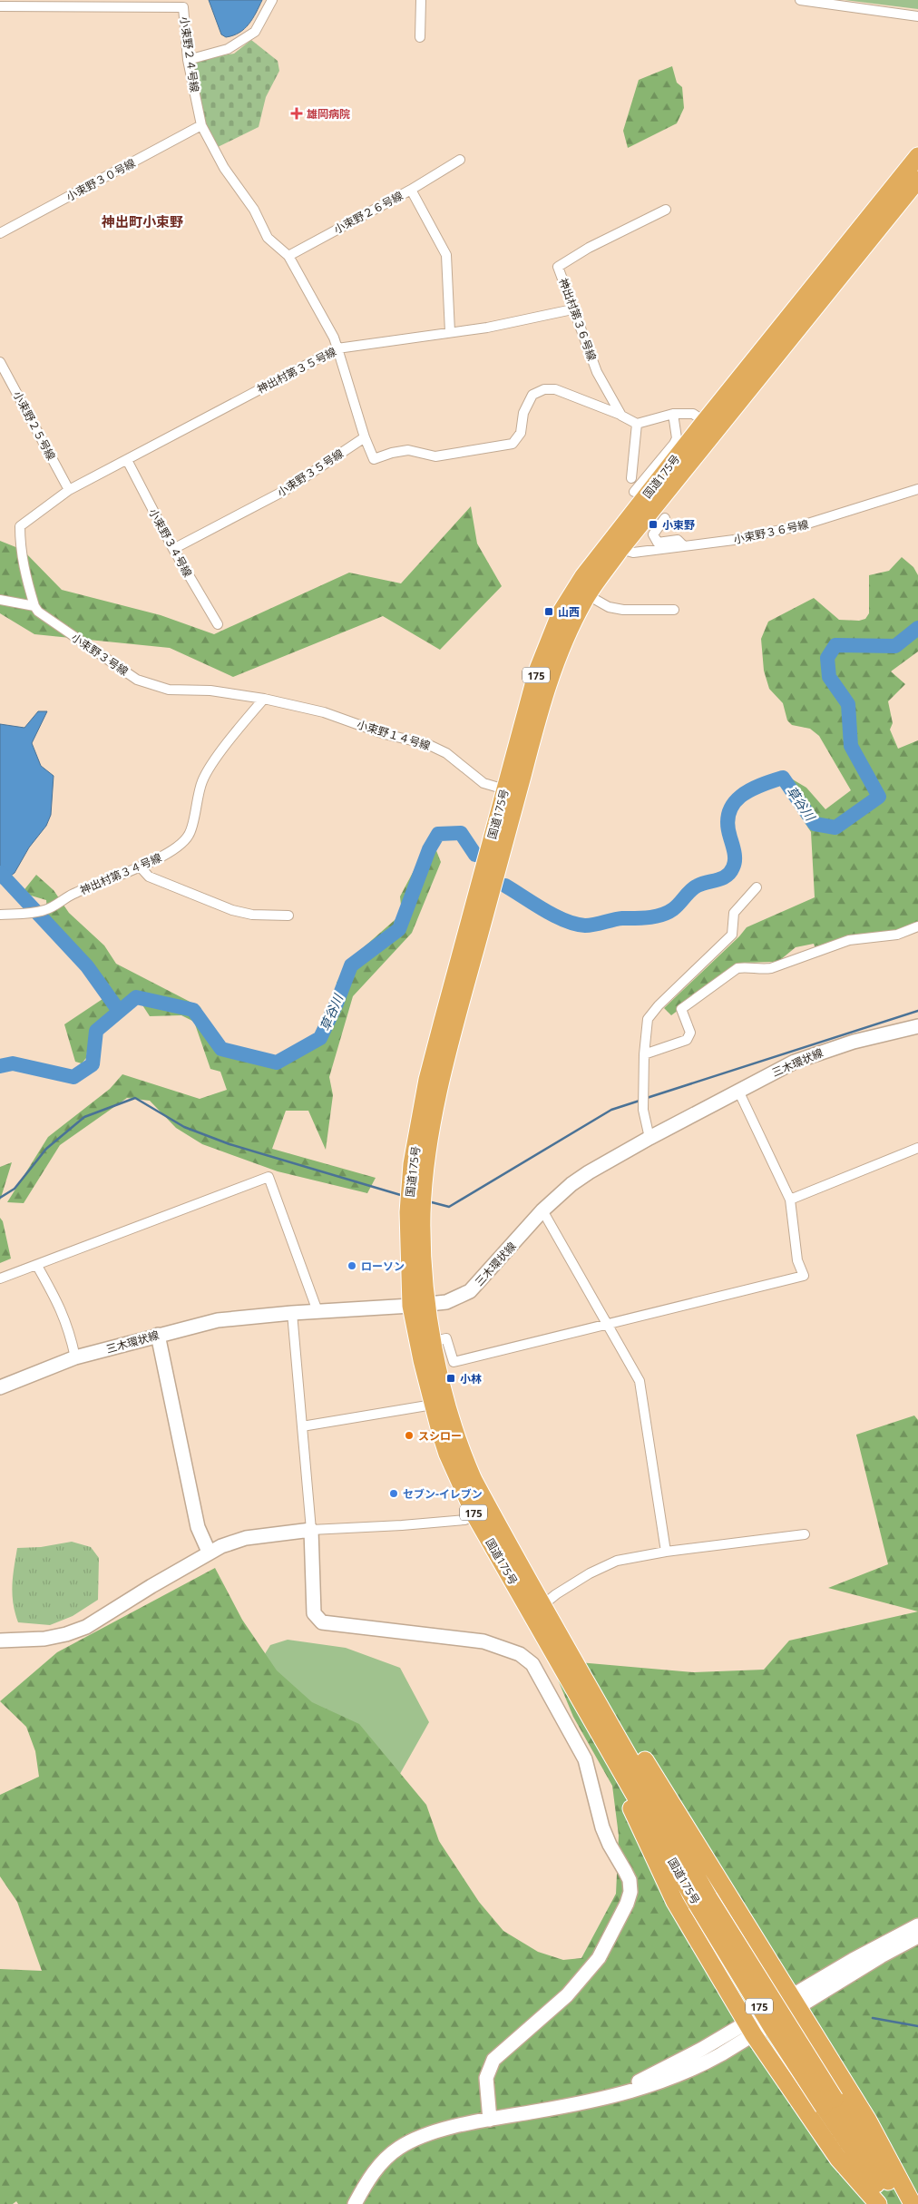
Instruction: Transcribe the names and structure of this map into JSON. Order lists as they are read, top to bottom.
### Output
{
  "streets": {
    "highway": ["国道175号", "175"],
    "street": [
      "小束野２４号線",
      "小束野３０号線",
      "小束野２６号線",
      "神出村第３６号線",
      "神出村第３５号線",
      "小束野２５号線",
      "小束野３５号線",
      "小束野３６号線",
      "小束野３４号線",
      "小束野３号線",
      "小束野１４号線",
      "神出村第３４号線",
      "三木環状線"
    ]
  },
  "crossings": [
    ["小束野２４号線", "小束野３０号線"],
    ["小束野２４号線", "小束野２６号線"],
    ["小束野２６号線", "神出村第３５号線"],
    ["神出村第３６号線", "神出村第３５号線"],
    ["神出村第３５号線", "小束野２５号線"],
    ["神出村第３５号線", "小束野３４号線"],
    ["小束野３５号線", "小束野３４号線"],
    ["国道175号", "小束野３６号線"],
    ["国道175号", "小束野１４号線"],
    ["国道175号", "三木環状線"],
    ["小束野３号線", "小束野１４号線"],
    ["小束野３号線", "神出村第３４号線"]
  ],
  "districts": ["神出町小束野"],
  "water": ["草谷川"],
  "places": {
    "health": ["雄岡病院"],
    "transit": ["小束野", "山西", "小林"],
    "other": ["ローソン", "スシロー", "セブン-イレブン"]
  }
}
